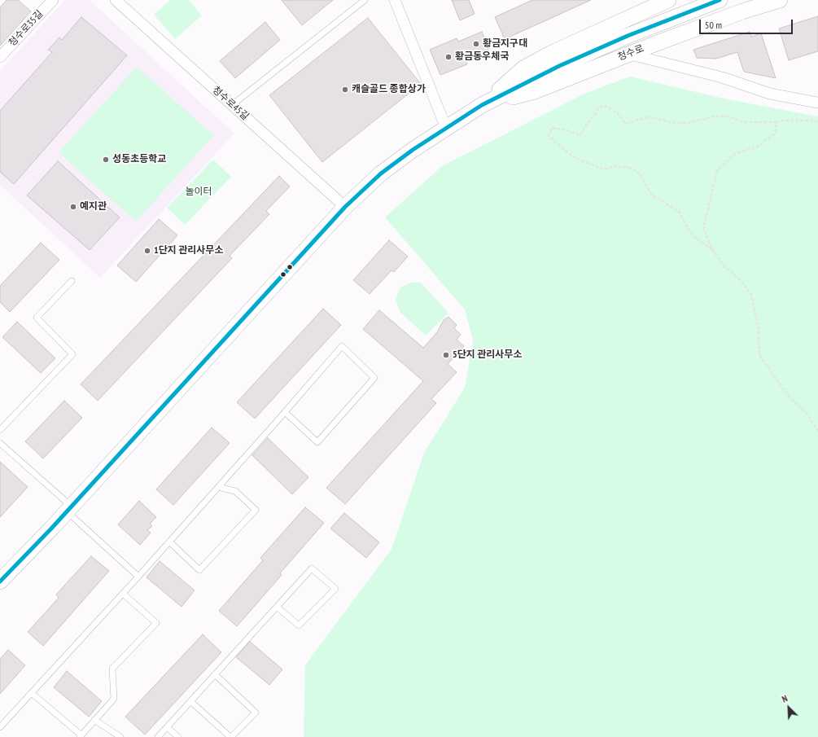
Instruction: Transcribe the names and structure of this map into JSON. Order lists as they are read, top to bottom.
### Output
{
  "streets": {
    "main road": ["청수로"],
    "street": ["청수로35길", "청수로45길"]
  },
  "crossings": [
    ["청수로", "청수로45길"]
  ],
  "parks": ["놀이터"],
  "places": [
    "황금지구대",
    "황금동우체국",
    "캐슬골드 종합상가",
    "성동초등학교",
    "예지관",
    "1단지 관리사무소",
    "5단지 관리사무소"
  ],
  "scale_bar": "50 m",
  "north": "top left"
}
